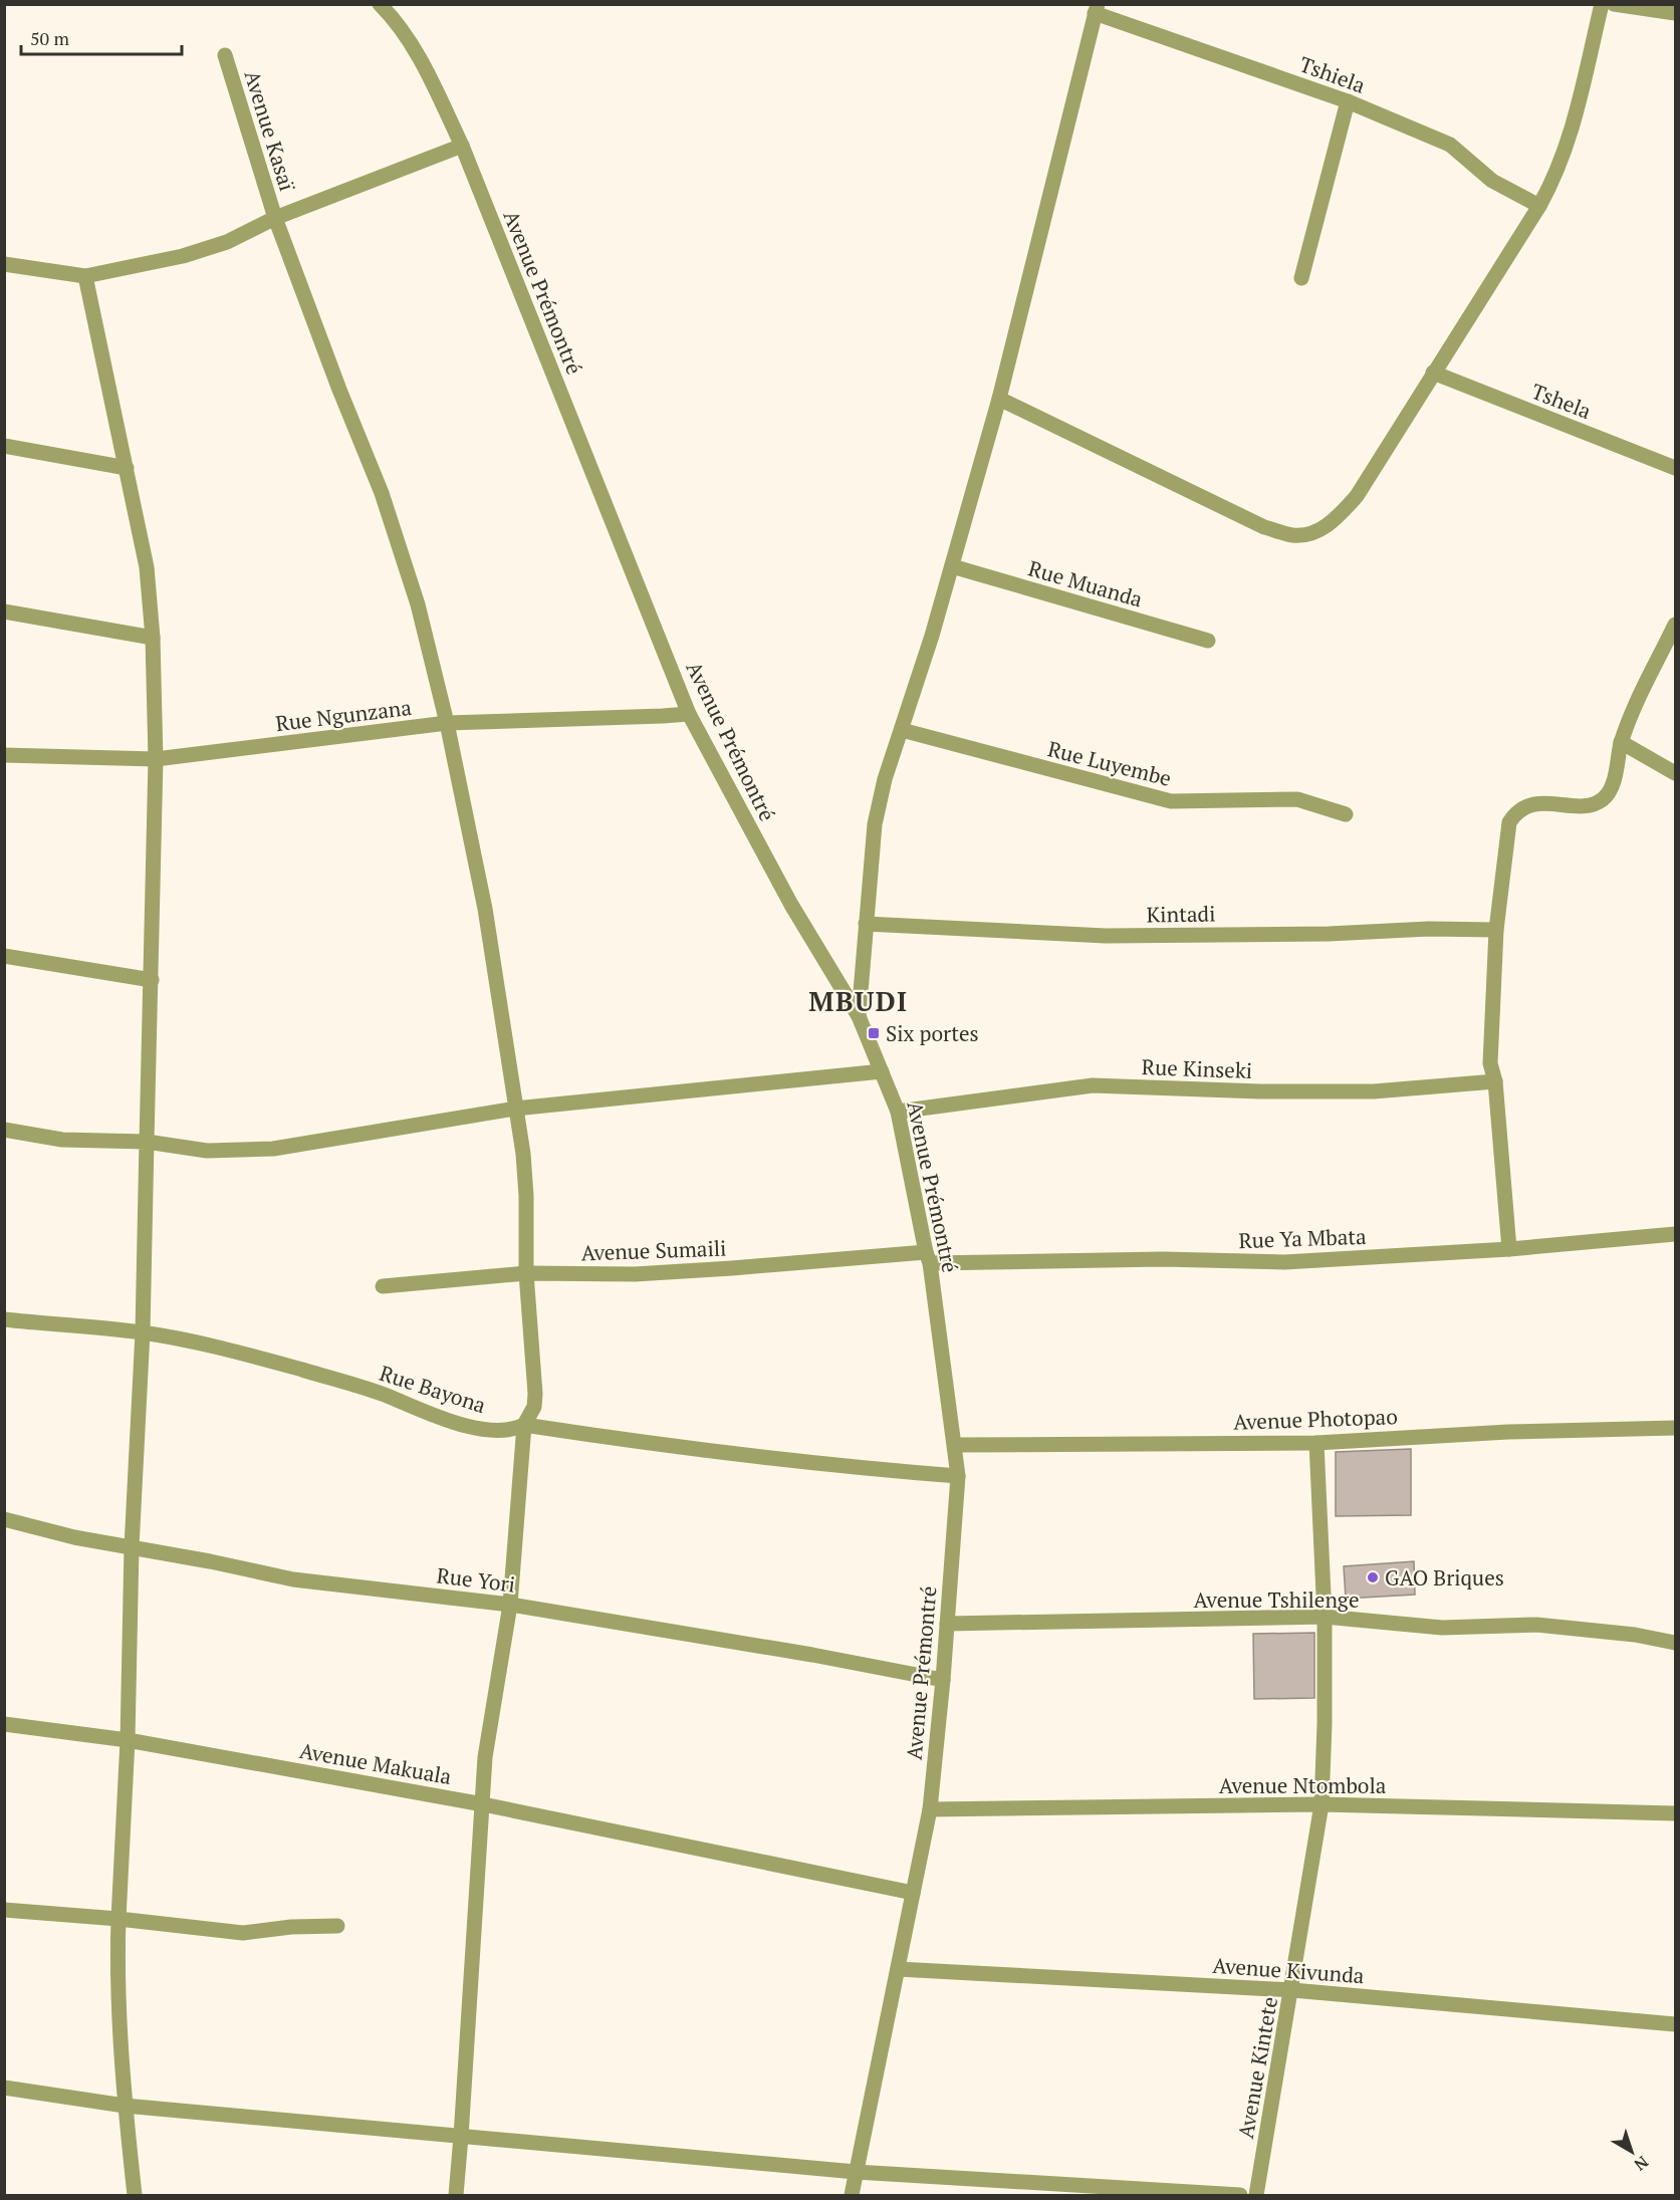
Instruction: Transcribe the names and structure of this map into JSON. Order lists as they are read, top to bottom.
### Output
{
  "streets": {
    "street": [
      "Tshiela",
      "Avenue Kasaï",
      "Avenue Prémontré",
      "Tshela",
      "Rue Muanda",
      "Rue Ngunzana",
      "Rue Luyembe",
      "Kintadi",
      "Rue Kinseki",
      "Rue Ya Mbata",
      "Avenue Sumaili",
      "Rue Bayona",
      "Avenue Photopao",
      "Rue Yori",
      "Avenue Tshilenge",
      "Avenue Makuala",
      "Avenue Ntombola",
      "Avenue Kivunda",
      "Avenue Kintete"
    ]
  },
  "crossings": [
    ["Avenue Kasaï", "Rue Ngunzana"],
    ["Avenue Kasaï", "Avenue Sumaili"],
    ["Avenue Kasaï", "Rue Bayona"],
    ["Avenue Kasaï", "Rue Yori"],
    ["Avenue Kasaï", "Avenue Makuala"],
    ["Avenue Prémontré", "Rue Ngunzana"],
    ["Avenue Prémontré", "Rue Kinseki"],
    ["Avenue Prémontré", "Rue Ya Mbata"],
    ["Avenue Prémontré", "Avenue Sumaili"],
    ["Avenue Prémontré", "Rue Bayona"],
    ["Avenue Prémontré", "Avenue Photopao"],
    ["Avenue Prémontré", "Rue Yori"],
    ["Avenue Prémontré", "Avenue Tshilenge"],
    ["Avenue Prémontré", "Avenue Makuala"],
    ["Avenue Prémontré", "Avenue Ntombola"],
    ["Avenue Prémontré", "Avenue Kivunda"],
    ["Rue Ya Mbata", "Avenue Sumaili"],
    ["Avenue Photopao", "Avenue Kintete"],
    ["Avenue Tshilenge", "Avenue Kintete"],
    ["Avenue Ntombola", "Avenue Kintete"],
    ["Avenue Kivunda", "Avenue Kintete"]
  ],
  "districts": ["MBUDI"],
  "places": {
    "transit": ["Six portes"],
    "other": ["GAO Briques"]
  },
  "scale_bar": "50 m",
  "north": "bottom right"
}
